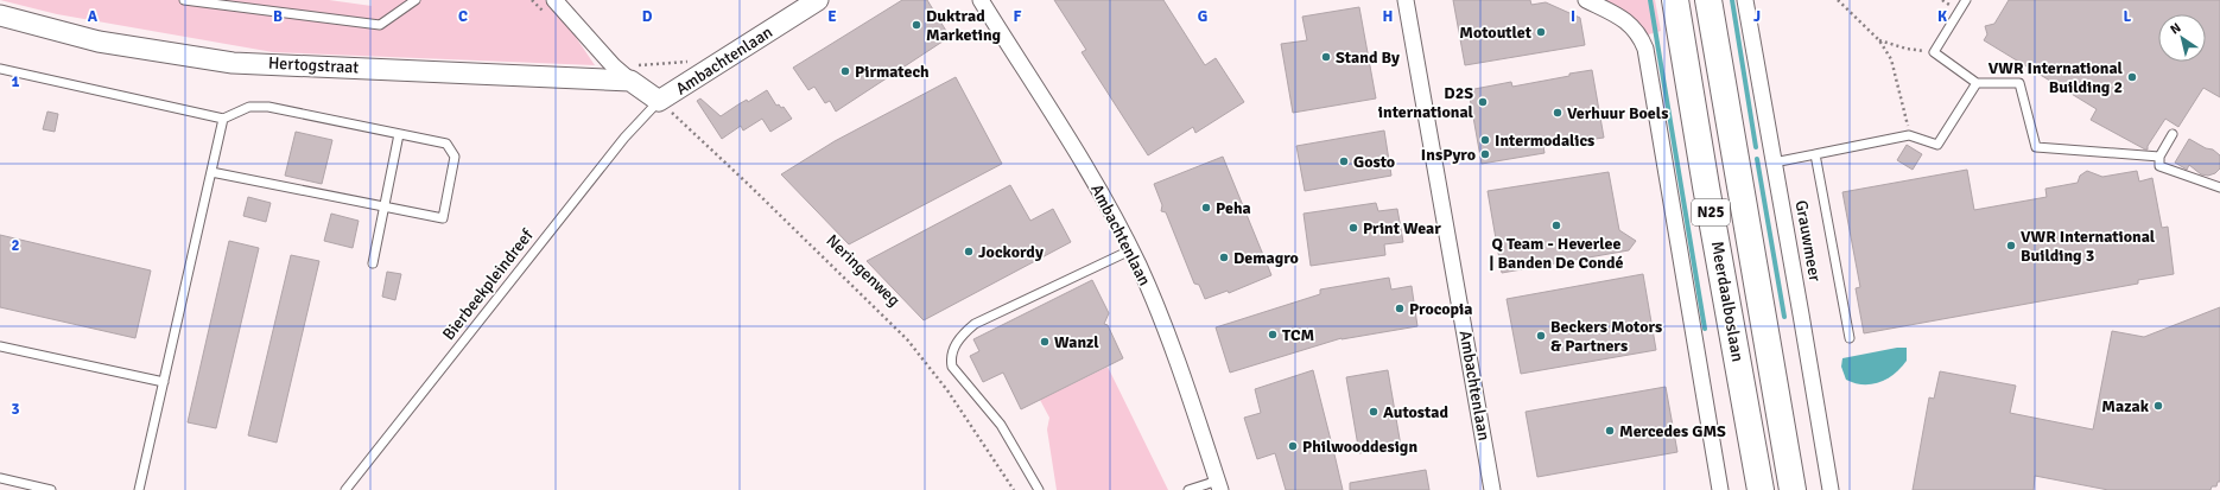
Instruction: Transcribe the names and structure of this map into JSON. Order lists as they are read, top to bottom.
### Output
{
  "streets": {
    "highway": ["N25", "Meerdaalboslaan"],
    "street": ["Ambachtenlaan", "Hertogstraat", "Grauwmeer"],
    "lane": ["Bierbeekpleindreef"],
    "path": ["Neringenweg"]
  },
  "crossings": [
    ["Ambachtenlaan", "Hertogstraat"],
    ["Ambachtenlaan", "Neringenweg"],
    ["Ambachtenlaan", "Bierbeekpleindreef"],
    ["Neringenweg", "Bierbeekpleindreef"]
  ],
  "places": [
    "Duktrad Marketing",
    "Motoutlet",
    "Stand By",
    "Pirmatech",
    "VWR International Building 2",
    "D2S international",
    "Verhuur Boels",
    "Intermodalics",
    "InsPyro",
    "Gosto",
    "Peha",
    "Q Team - Heverlee | Banden De Condé",
    "Print Wear",
    "VWR International Building 3",
    "Jockordy",
    "Demagro",
    "Procopia",
    "TCM",
    "Beckers Motors & Partners",
    "Wanzl",
    "Mazak",
    "Autostad",
    "Mercedes GMS",
    "Philwooddesign"
  ],
  "north": "top left",
  "grid": {
    "columns": [
      "A",
      "B",
      "C",
      "D",
      "E",
      "F",
      "G",
      "H",
      "I",
      "J",
      "K",
      "L"
    ],
    "rows": ["1", "2", "3"]
  }
}
